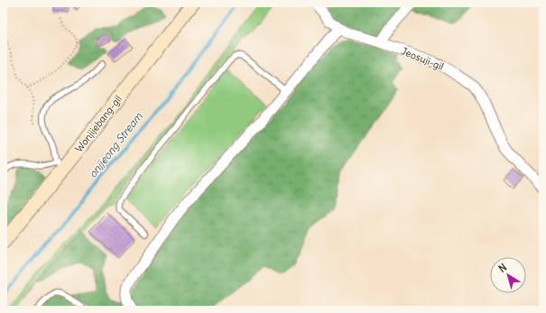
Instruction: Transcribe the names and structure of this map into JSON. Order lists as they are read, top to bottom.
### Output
{
  "streets": {
    "street": ["Jeosuji-gil", "Wonjijebang-gil"]
  },
  "water": ["onjjeong Stream"],
  "north": "top left"
}
